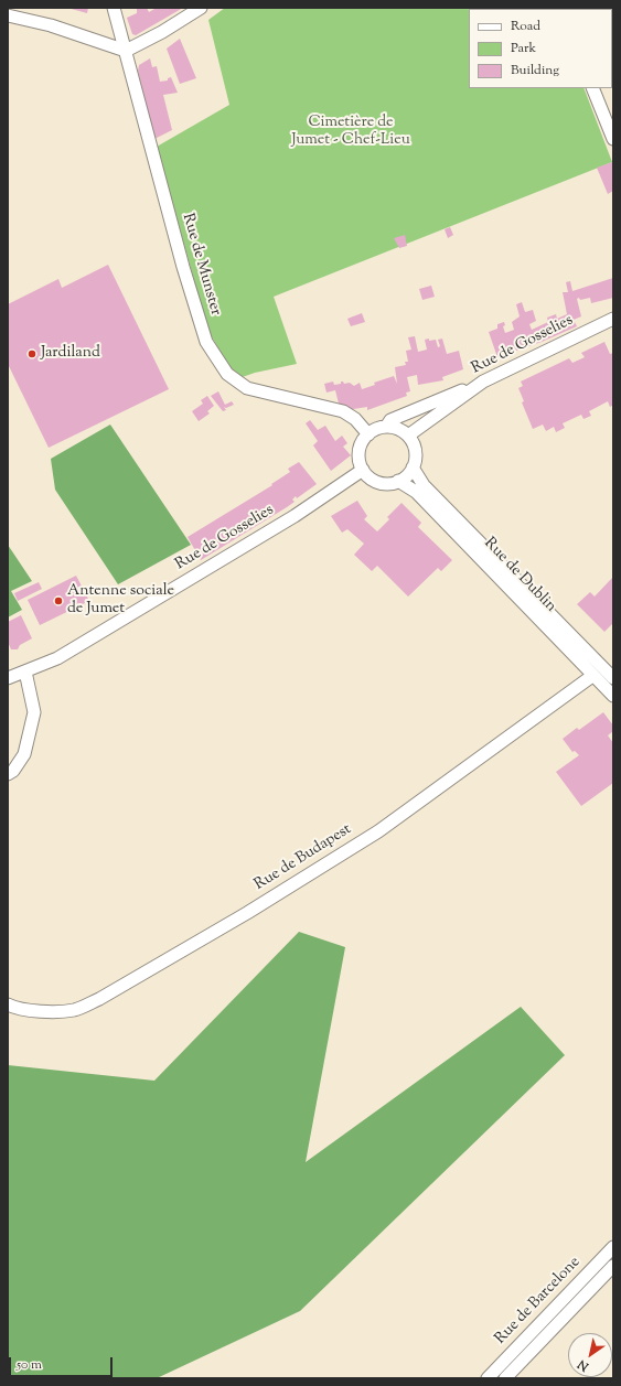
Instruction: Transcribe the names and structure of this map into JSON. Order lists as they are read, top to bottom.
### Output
{
  "streets": {
    "street": [
      "Rue de Munster",
      "Rue de Gosselies",
      "Rue de Dublin",
      "Rue de Budapest",
      "Rue de Barcelone"
    ]
  },
  "crossings": [
    ["Rue de Munster", "Rue de Gosselies"],
    ["Rue de Munster", "Rue de Dublin"],
    ["Rue de Gosselies", "Rue de Dublin"],
    ["Rue de Dublin", "Rue de Budapest"]
  ],
  "parks": ["Cimetière de Jumet - Chef-Lieu"],
  "places": ["Jardiland", "Antenne sociale de Jumet"],
  "legend": ["Road", "Park", "Building"],
  "scale_bar": "50 m",
  "north": "bottom left"
}
